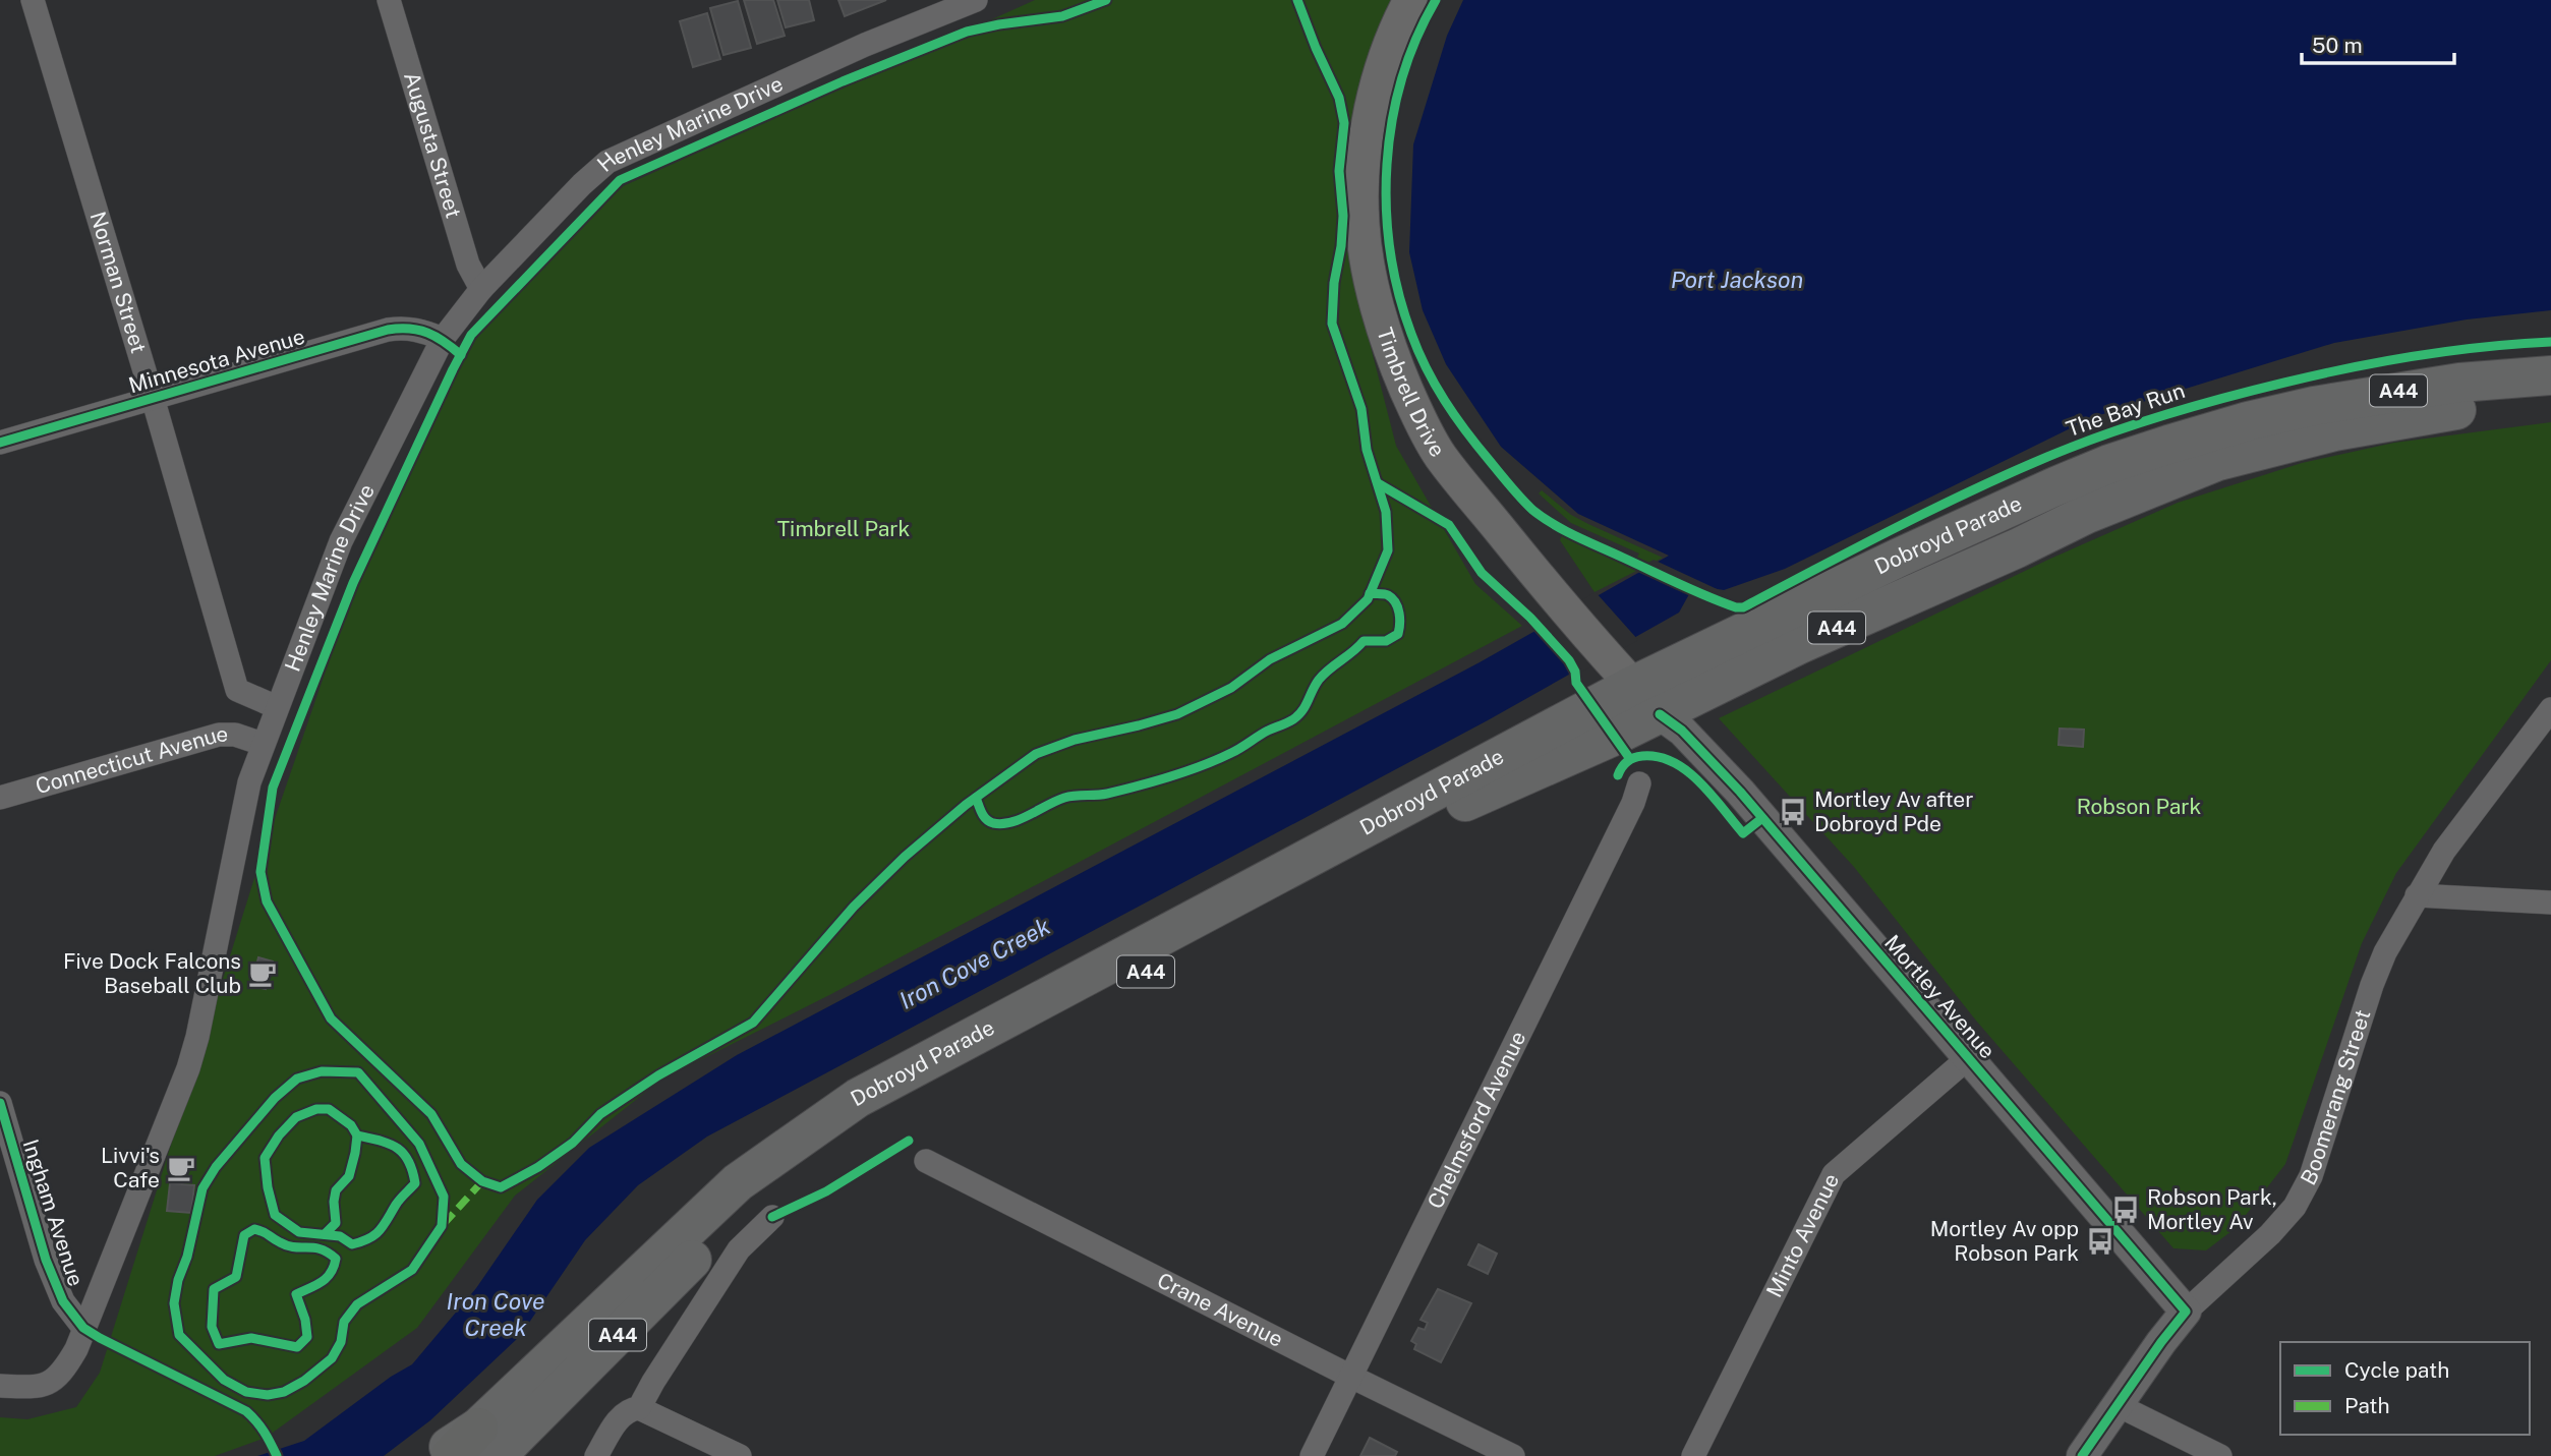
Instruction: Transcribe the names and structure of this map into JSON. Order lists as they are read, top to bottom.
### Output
{
  "streets": {
    "highway": ["A44", "Dobroyd Parade"],
    "main road": ["Timbrell Drive"],
    "street": [
      "Henley Marine Drive",
      "Augusta Street",
      "Norman Street",
      "Minnesota Avenue",
      "Connecticut Avenue",
      "Mortley Avenue",
      "Boomerang Street",
      "Chelmsford Avenue",
      "Ingham Avenue",
      "Minto Avenue",
      "Crane Avenue"
    ],
    "cycle path": ["The Bay Run"]
  },
  "crossings": [
    ["Henley Marine Drive", "Augusta Street"],
    ["Henley Marine Drive", "Norman Street"],
    ["Henley Marine Drive", "Minnesota Avenue"],
    ["Henley Marine Drive", "Connecticut Avenue"],
    ["Henley Marine Drive", "Ingham Avenue"],
    ["Norman Street", "Minnesota Avenue"],
    ["Timbrell Drive", "Dobroyd Parade"],
    ["Timbrell Drive", "Mortley Avenue"],
    ["Dobroyd Parade", "Mortley Avenue"],
    ["Mortley Avenue", "Boomerang Street"],
    ["Mortley Avenue", "Minto Avenue"],
    ["Chelmsford Avenue", "Crane Avenue"]
  ],
  "water": ["Port Jackson", "Iron Cove Creek"],
  "parks": ["Timbrell Park", "Robson Park"],
  "places": {
    "bus stop": ["Mortley Av after Dobroyd Pde", "Robson Park, Mortley Av", "Mortley Av opp Robson Park"],
    "cafe": ["Five Dock Falcons Baseball Club", "Livvi's Cafe"]
  },
  "legend": ["Cycle path", "Path"],
  "scale_bar": "50 m"
}
